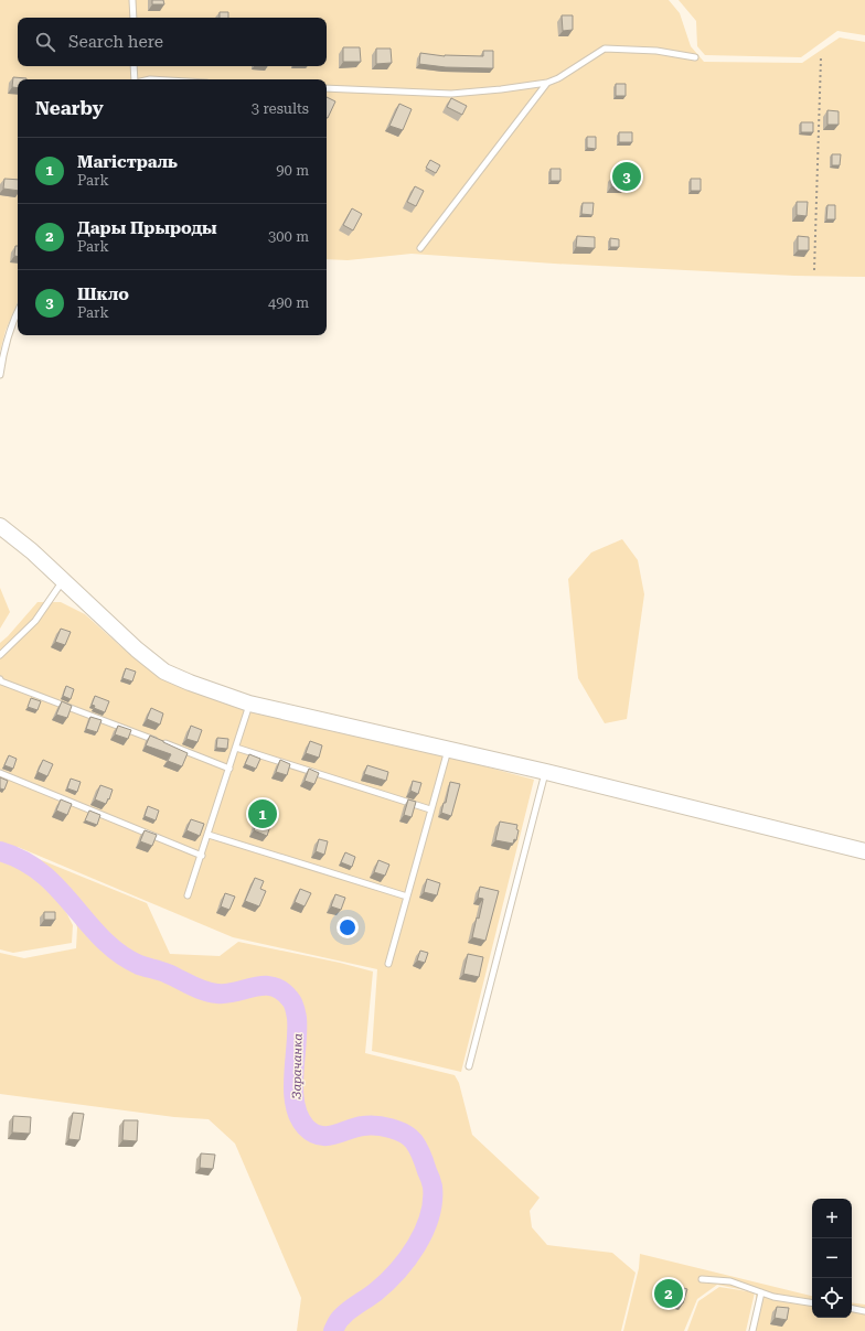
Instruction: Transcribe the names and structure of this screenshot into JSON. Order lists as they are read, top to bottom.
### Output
{
  "water": ["Зарачанка"],
  "page": {
    "search": "Search here",
    "heading": ["Nearby", "3 results"],
    "list": [
      {
        "mark": "1",
        "name": "Магістраль",
        "note": "Park",
        "value": "90 m"
      },
      {
        "mark": "2",
        "name": "Дары Прыроды",
        "note": "Park",
        "value": "300 m"
      },
      {
        "mark": "3",
        "name": "Шкло",
        "note": "Park",
        "value": "490 m"
      }
    ],
    "pins": ["3", "1", "2"],
    "map_buttons": ["+", "−"]
  }
}
